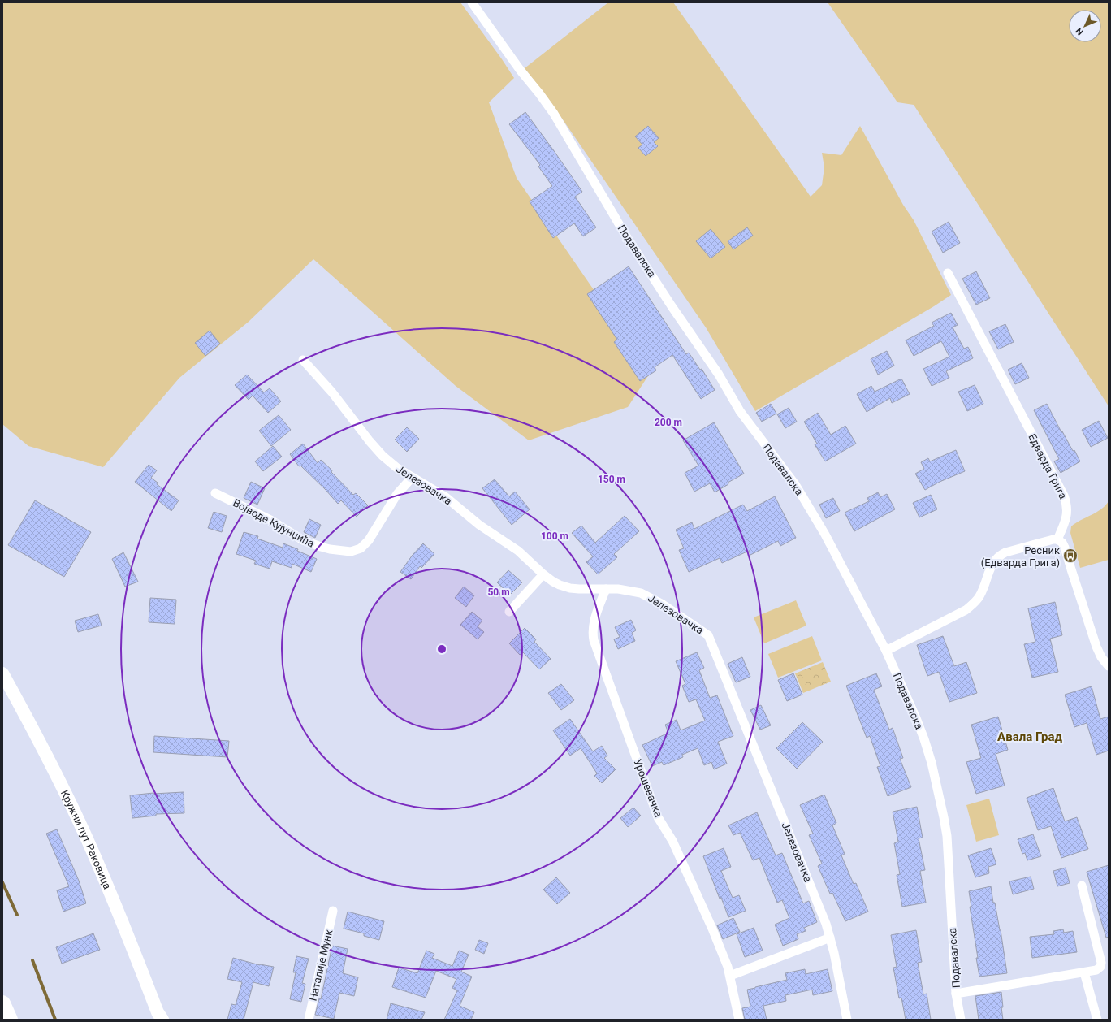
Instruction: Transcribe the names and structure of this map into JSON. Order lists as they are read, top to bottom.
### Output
{
  "streets": {
    "main road": ["Кружни пут Раковица"],
    "street": [
      "Подавалска",
      "Едварда Грига",
      "Јелезовачка",
      "Војводе Кујунџића",
      "Урошевачка",
      "Наталије Мунк"
    ]
  },
  "crossings": [
    ["Јелезовачка", "Војводе Кујунџића"],
    ["Јелезовачка", "Урошевачка"]
  ],
  "districts": ["Авала Град"],
  "places": {
    "bus stop": ["Ресник (Едварда Грига)"]
  },
  "north": "bottom left",
  "rings": [
    "200 m",
    "150 m",
    "100 m",
    "50 m"
  ]
}
